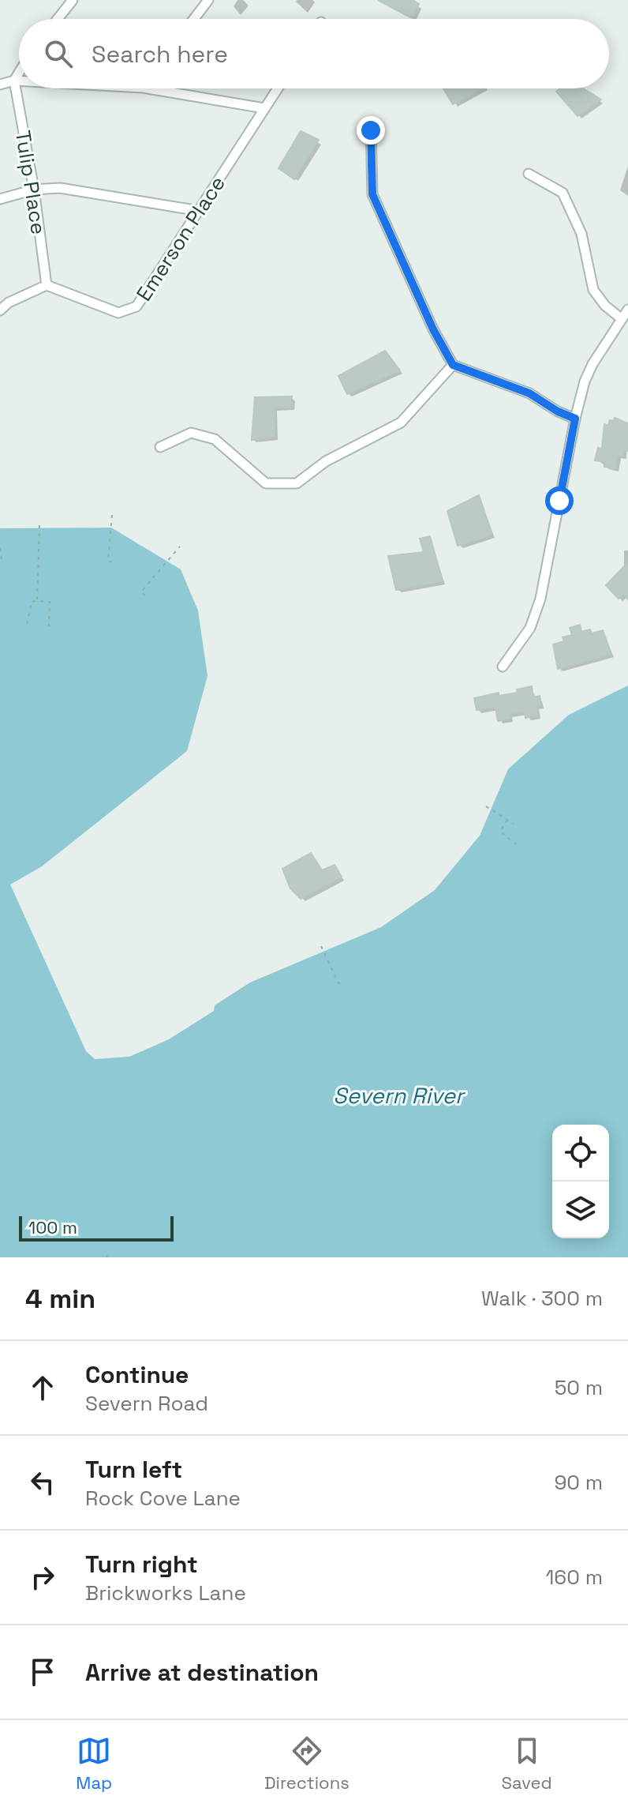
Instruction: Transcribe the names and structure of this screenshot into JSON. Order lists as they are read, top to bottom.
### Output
{
  "streets": {
    "street": ["Tulip Place", "Emerson Place"]
  },
  "crossings": [
    ["Tulip Place", "Emerson Place"]
  ],
  "water": ["Severn River"],
  "scale_bar": "100 m",
  "page": {
    "search": "Search here",
    "scale": "100 m",
    "heading": ["4 min", "Walk · 300 m"],
    "list": [
      ["Continue", "Severn Road", "50 m"],
      ["Turn left", "Rock Cove Lane", "90 m"],
      ["Turn right", "Brickworks Lane", "160 m"],
      "Arrive at destination"
    ],
    "nav": ["Map", "Directions", "Saved"]
  }
}
